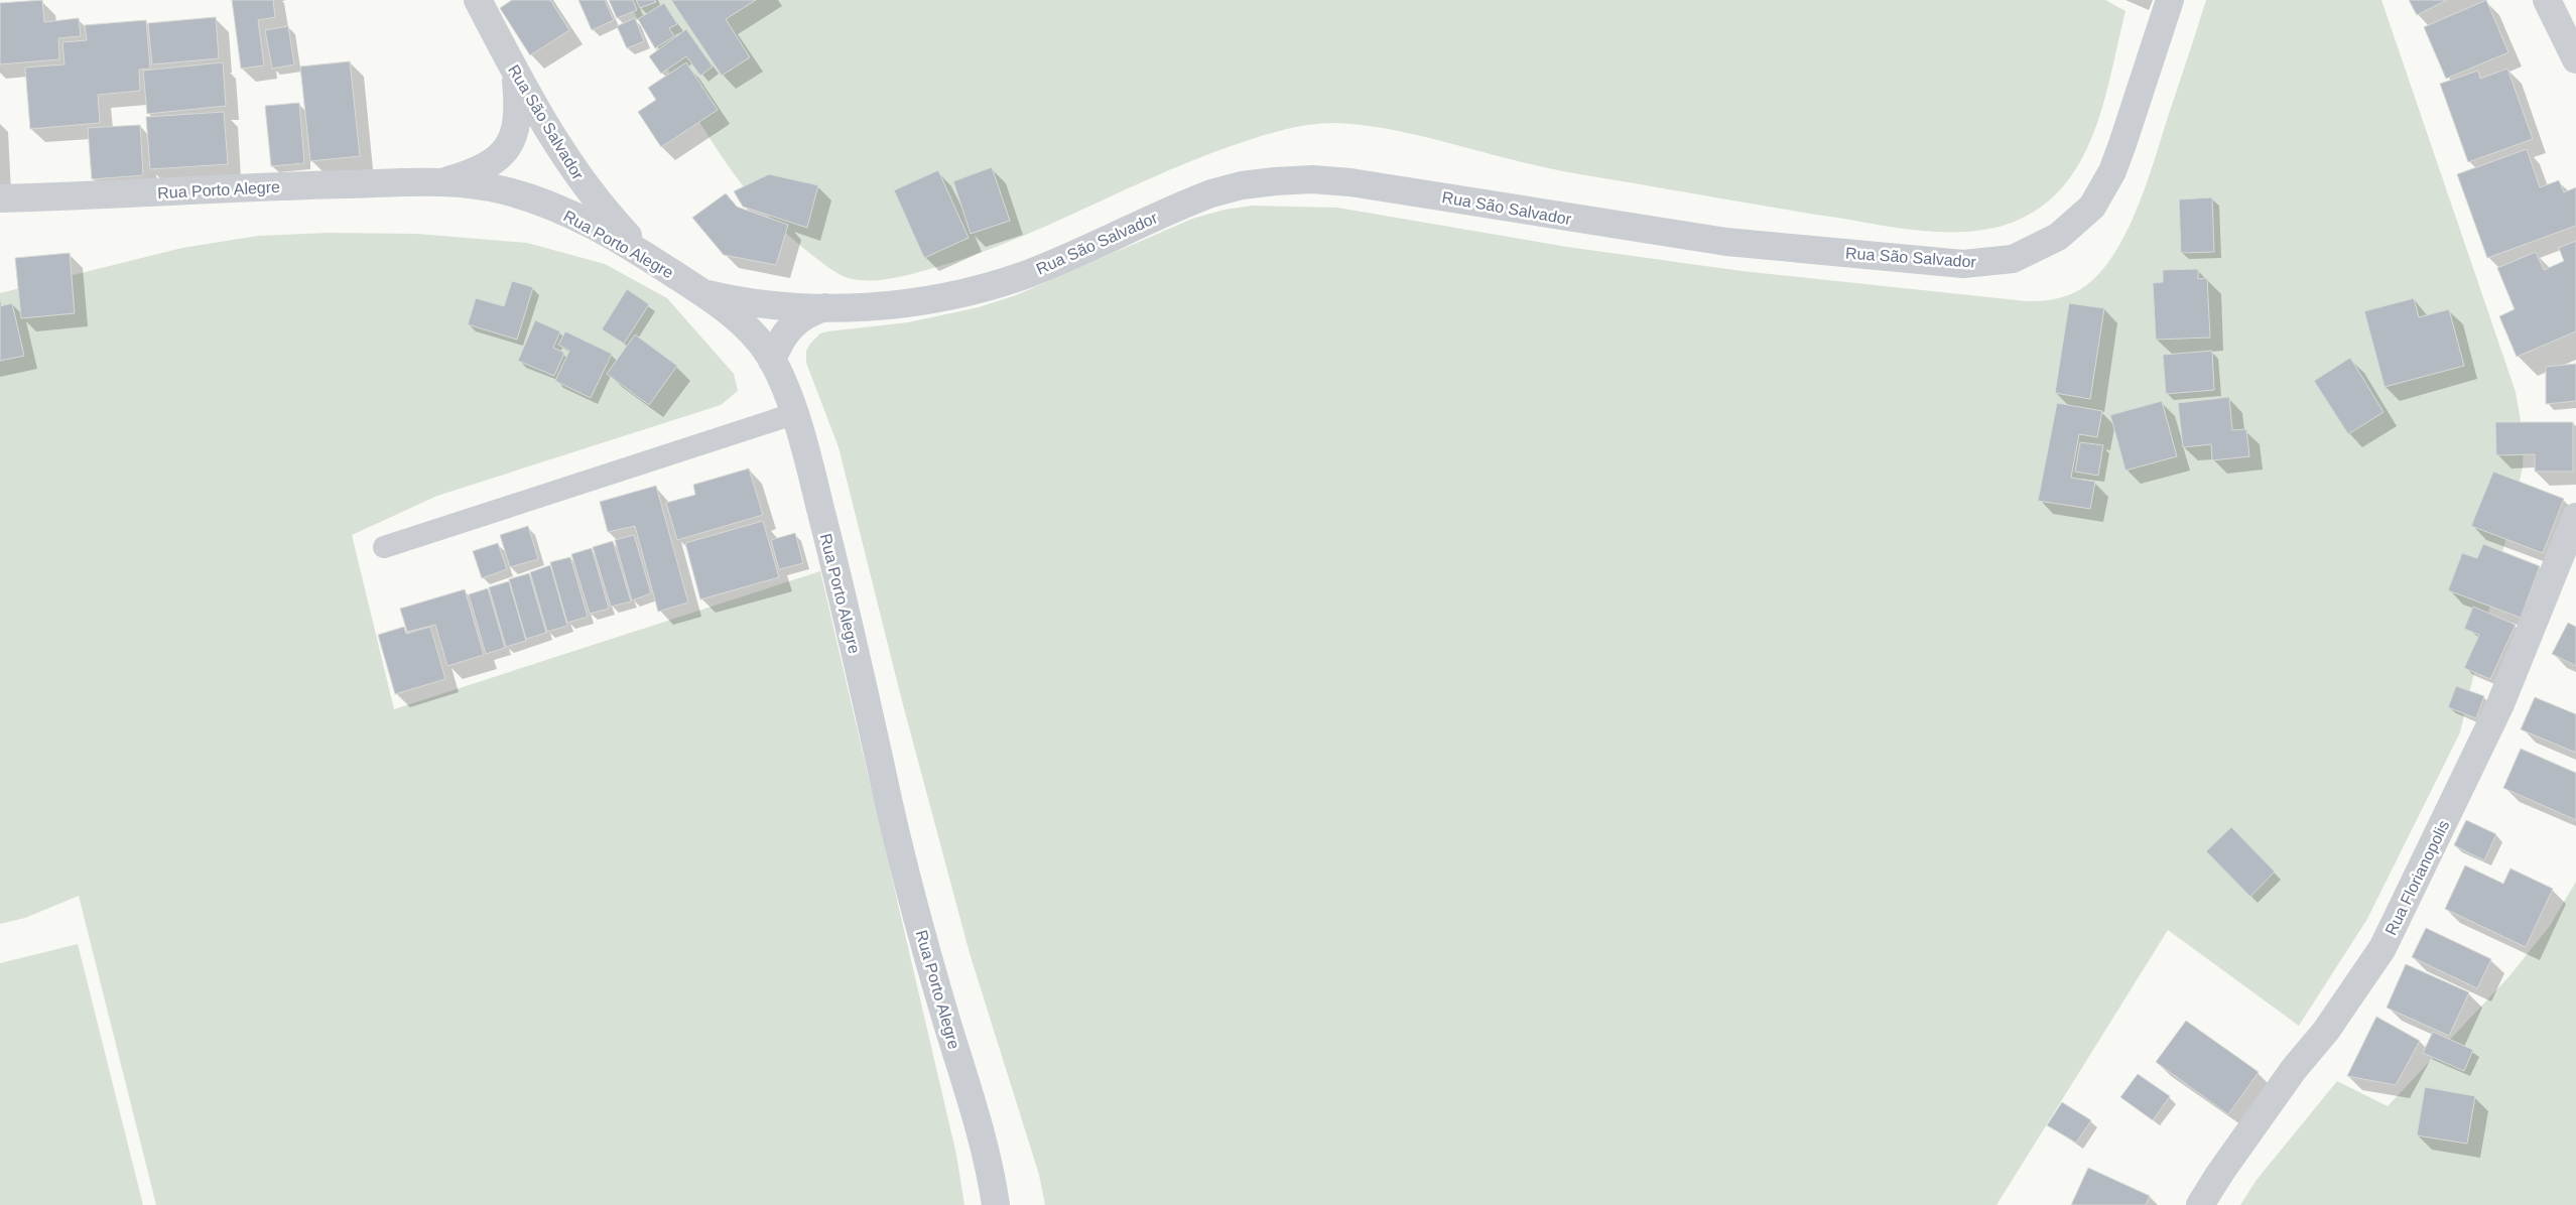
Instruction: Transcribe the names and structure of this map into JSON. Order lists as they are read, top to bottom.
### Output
{
  "streets": {
    "street": ["Rua São Salvador", "Rua Porto Alegre", "Rua Florianopolis"]
  },
  "crossings": [
    ["Rua São Salvador", "Rua Porto Alegre"]
  ]
}
